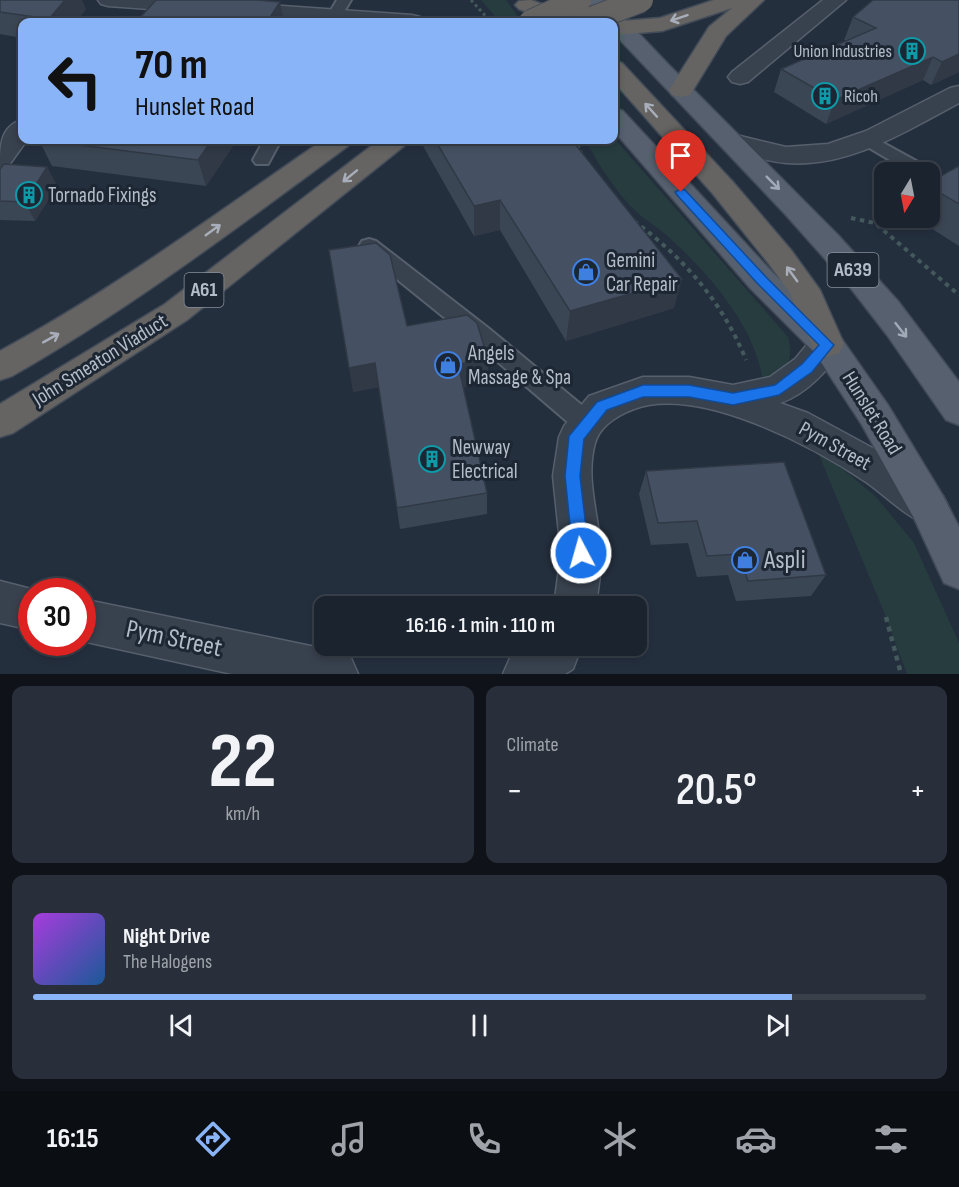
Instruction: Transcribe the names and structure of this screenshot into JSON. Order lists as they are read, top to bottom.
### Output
{
  "streets": {
    "highway": ["A61", "John Smeaton Viaduct"],
    "main road": ["A639", "Hunslet Road"],
    "street": ["Pym Street"]
  },
  "crossings": [
    ["Hunslet Road", "Pym Street"]
  ],
  "places": {
    "building": [
      "Union Industries",
      "Ricoh",
      "Tornado Fixings",
      "Newway Electrical"
    ],
    "shop": ["Gemini Car Repair", "Angels Massage & Spa", "Aspli"]
  },
  "north": "bottom",
  "page": {
    "turn": ["70 m", "Hunslet Road"],
    "limit": "30",
    "trip": "16:16 · 1 min · 110 m",
    "tile": [
      ["22", "km/h"],
      "Climate"
    ],
    "heat": ["−", "20.5°", "+"],
    "song": ["Night Drive", "The Halogens"],
    "tabs": "16:15"
  }
}
